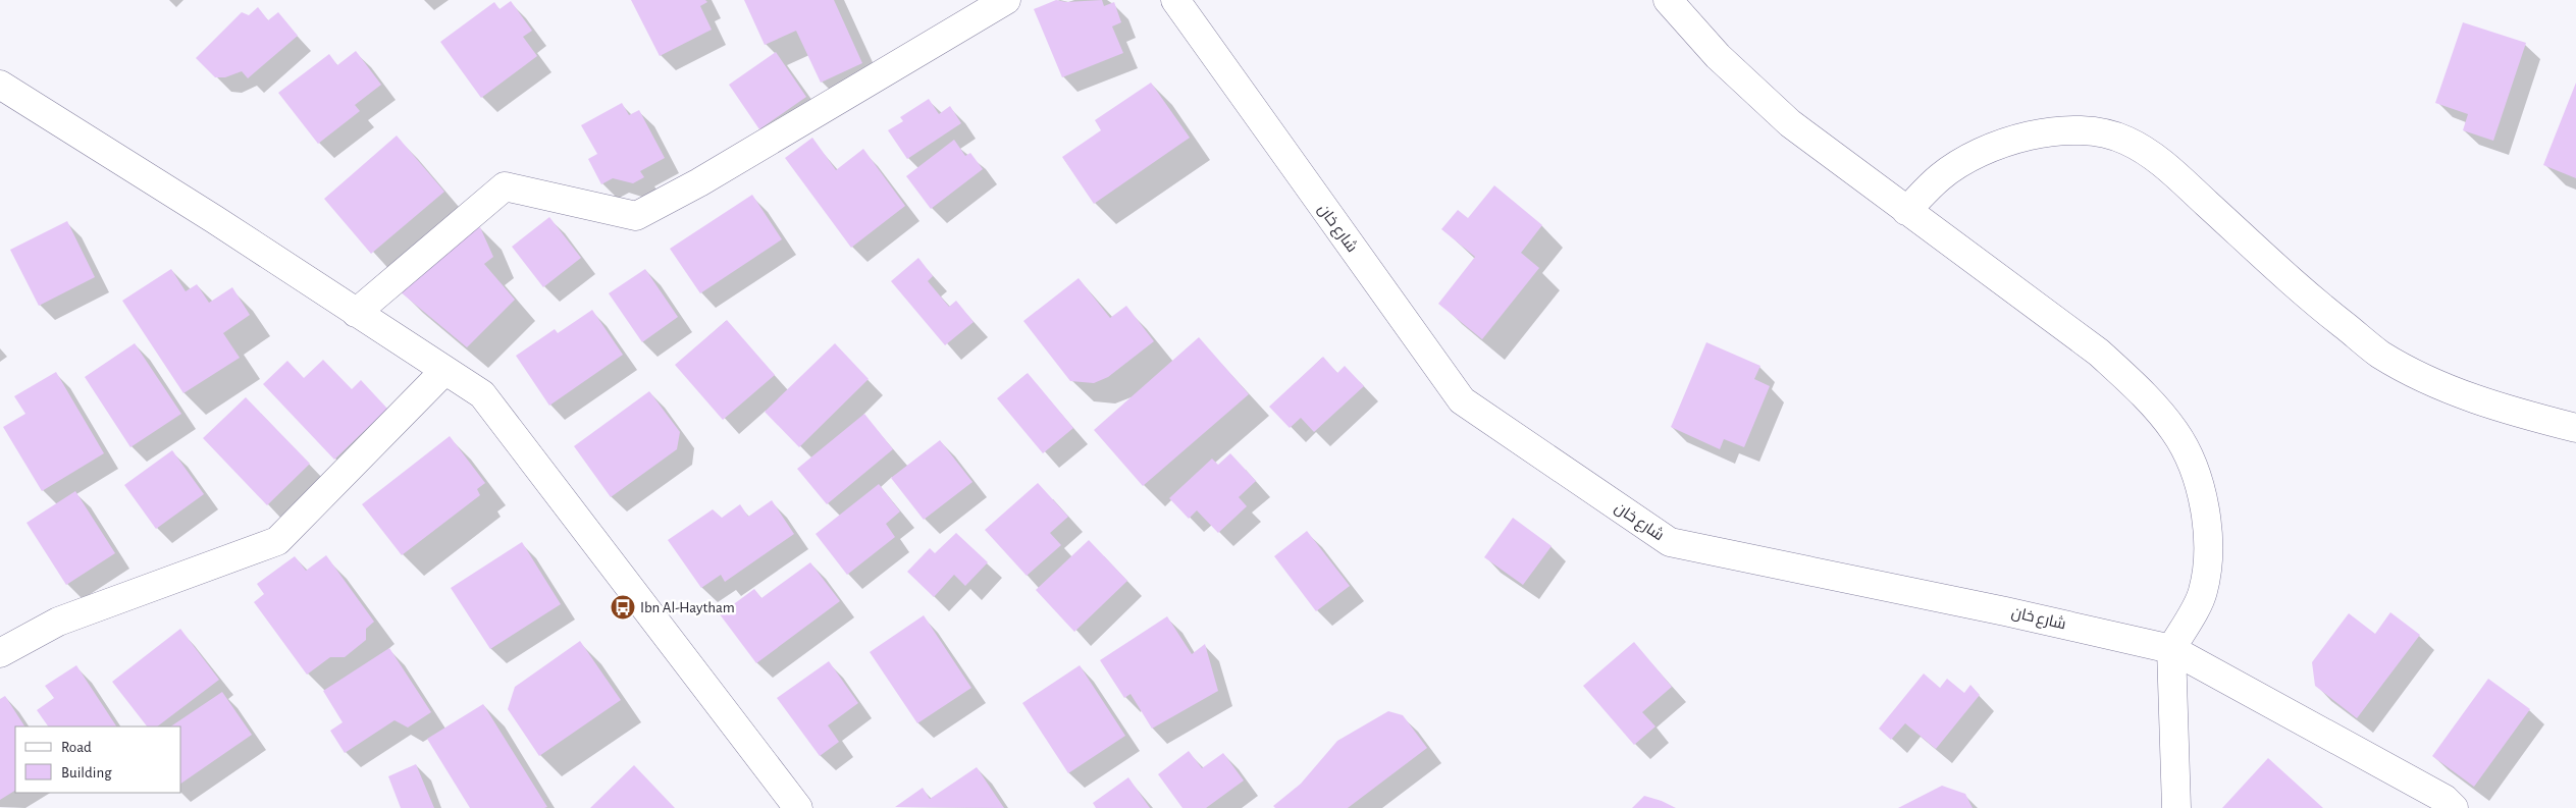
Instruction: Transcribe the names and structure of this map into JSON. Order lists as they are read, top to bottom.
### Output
{
  "streets": {
    "street": ["شارع خان"]
  },
  "places": {
    "bus stop": ["Ibn Al-Haytham"]
  },
  "legend": ["Road", "Building"]
}
